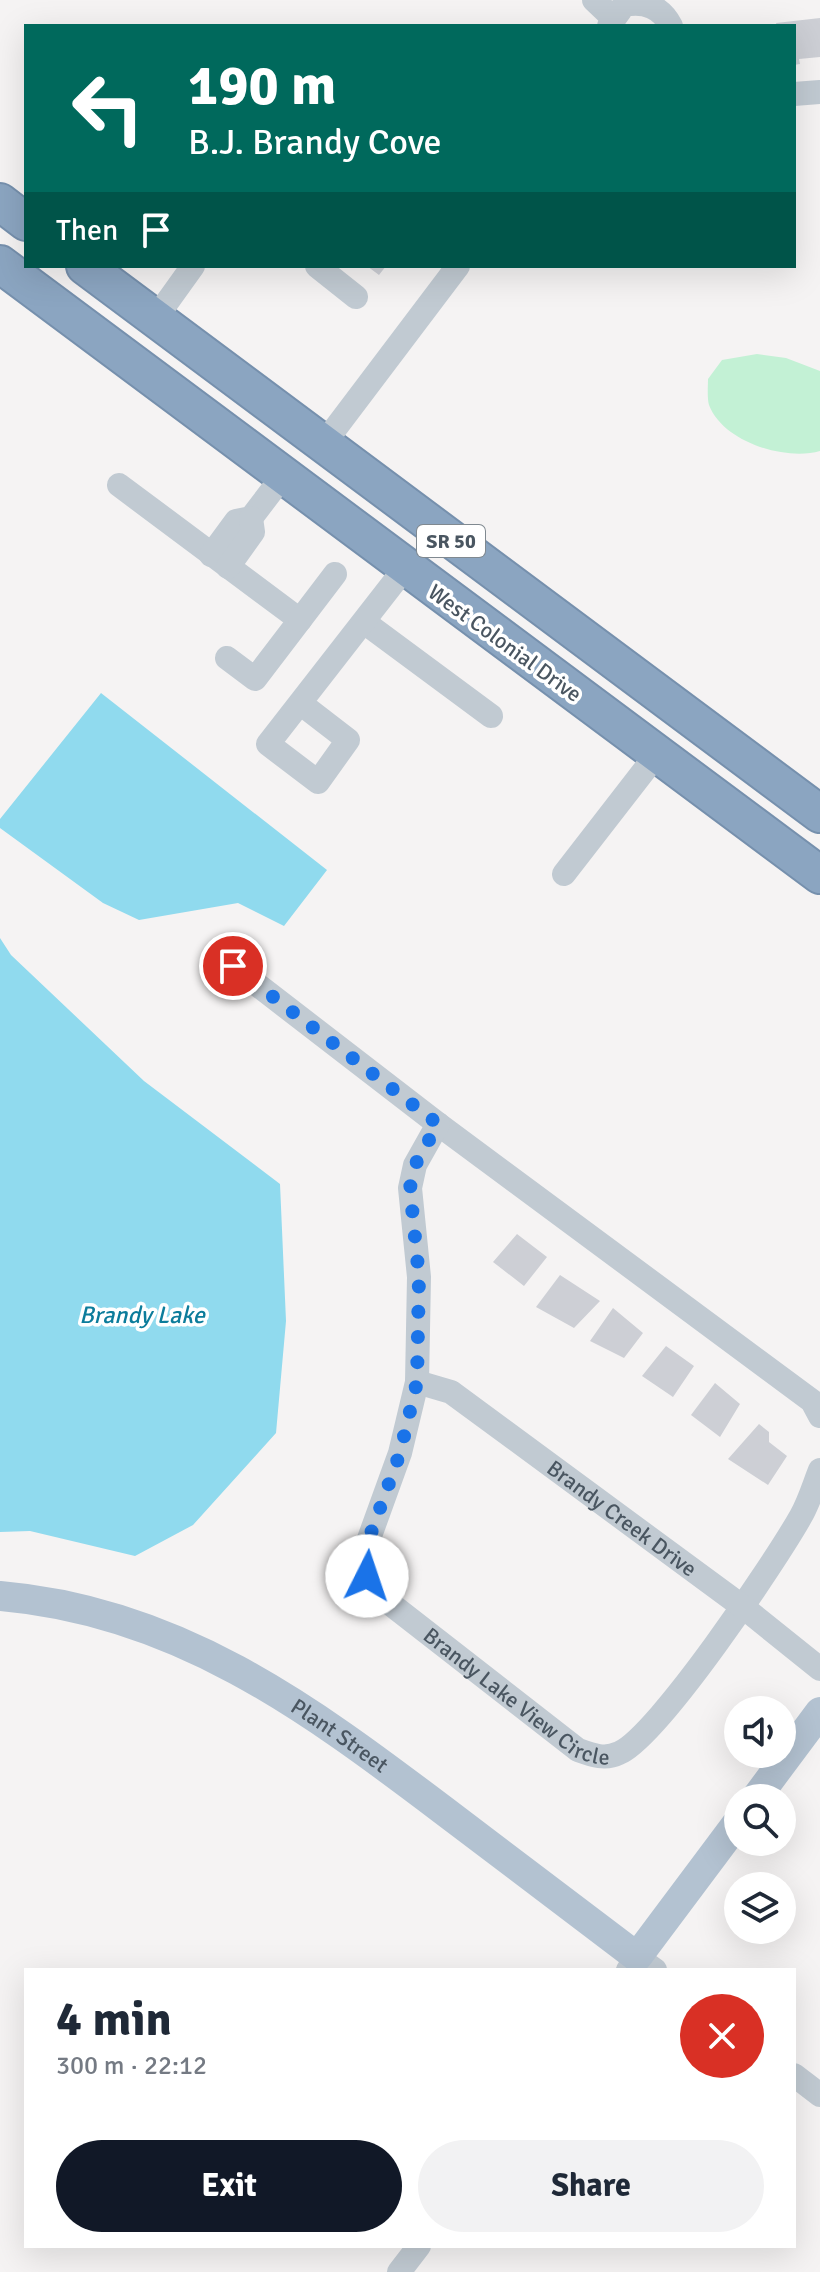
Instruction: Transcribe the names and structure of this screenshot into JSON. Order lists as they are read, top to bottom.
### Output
{
  "streets": {
    "highway": ["SR 50", "West Colonial Drive"],
    "main road": ["Plant Street"],
    "street": ["Brandy Creek Drive", "Brandy Lake View Circle"]
  },
  "crossings": [
    ["Brandy Creek Drive", "Brandy Lake View Circle"]
  ],
  "water": ["Brandy Lake"],
  "page": {
    "turn": ["190 m", "B.J. Brandy Cove"],
    "then": "Then",
    "heading": ["4 min", "300 m · 22:12"],
    "buttons": ["Exit", "Share"]
  }
}
